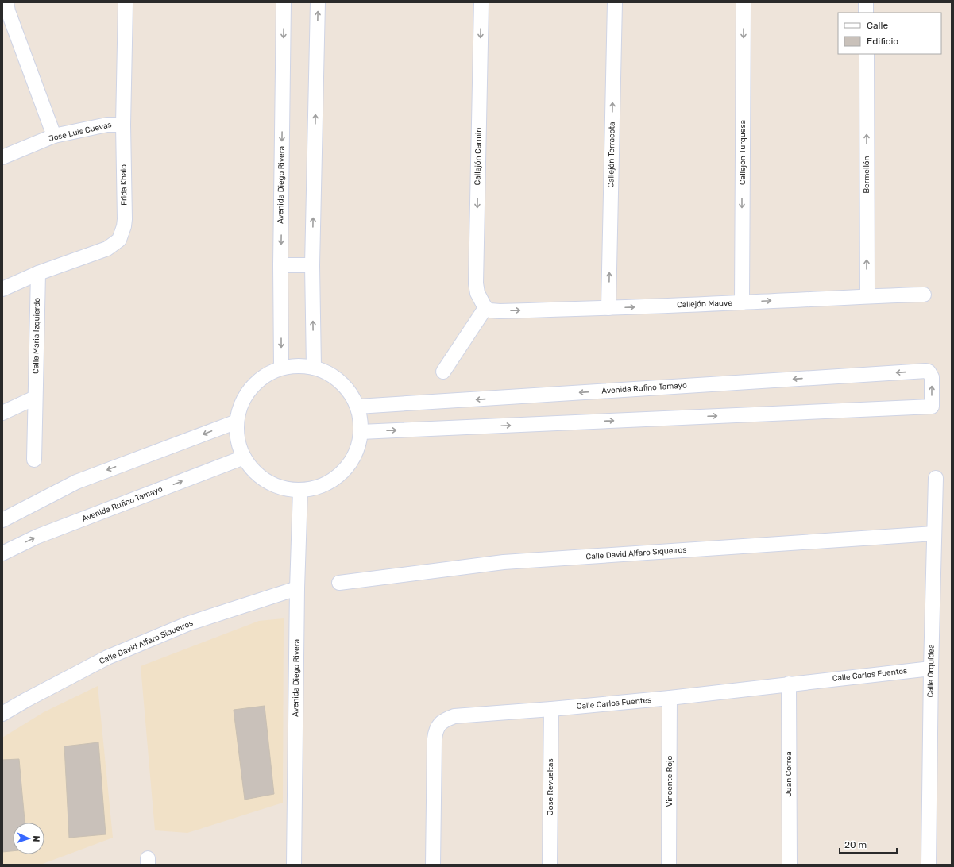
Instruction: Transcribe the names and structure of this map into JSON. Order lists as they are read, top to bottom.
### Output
{
  "streets": {
    "street": [
      "Jose Luis Cuevas",
      "Callejón Turquesa",
      "Callejón Terracota",
      "Callejón Carmin",
      "Bermellón",
      "Frida Khalo",
      "Avenida Diego Rivera",
      "Callejón Mauve",
      "Calle Maria Izquierdo",
      "Avenida Rufino Tamayo",
      "Calle David Alfaro Siqueiros",
      "Calle Orquídea",
      "Calle Carlos Fuentes",
      "Juan Correa",
      "Vincente Rojo",
      "Jose Revueltas"
    ]
  },
  "crossings": [
    ["Jose Luis Cuevas", "Frida Khalo"],
    ["Callejón Turquesa", "Callejón Mauve"],
    ["Callejón Terracota", "Callejón Mauve"],
    ["Callejón Carmin", "Callejón Mauve"],
    ["Bermellón", "Callejón Mauve"],
    ["Frida Khalo", "Calle Maria Izquierdo"],
    ["Avenida Diego Rivera", "Calle David Alfaro Siqueiros"],
    ["Calle David Alfaro Siqueiros", "Calle Orquídea"],
    ["Calle Orquídea", "Calle Carlos Fuentes"],
    ["Calle Carlos Fuentes", "Juan Correa"],
    ["Calle Carlos Fuentes", "Vincente Rojo"],
    ["Calle Carlos Fuentes", "Jose Revueltas"]
  ],
  "one_way": [
    "Callejón Turquesa",
    "Callejón Terracota",
    "Callejón Carmin",
    "Bermellón",
    "Callejón Mauve"
  ],
  "legend": ["Calle", "Edificio"],
  "scale_bar": "20 m",
  "north": "right"
}
